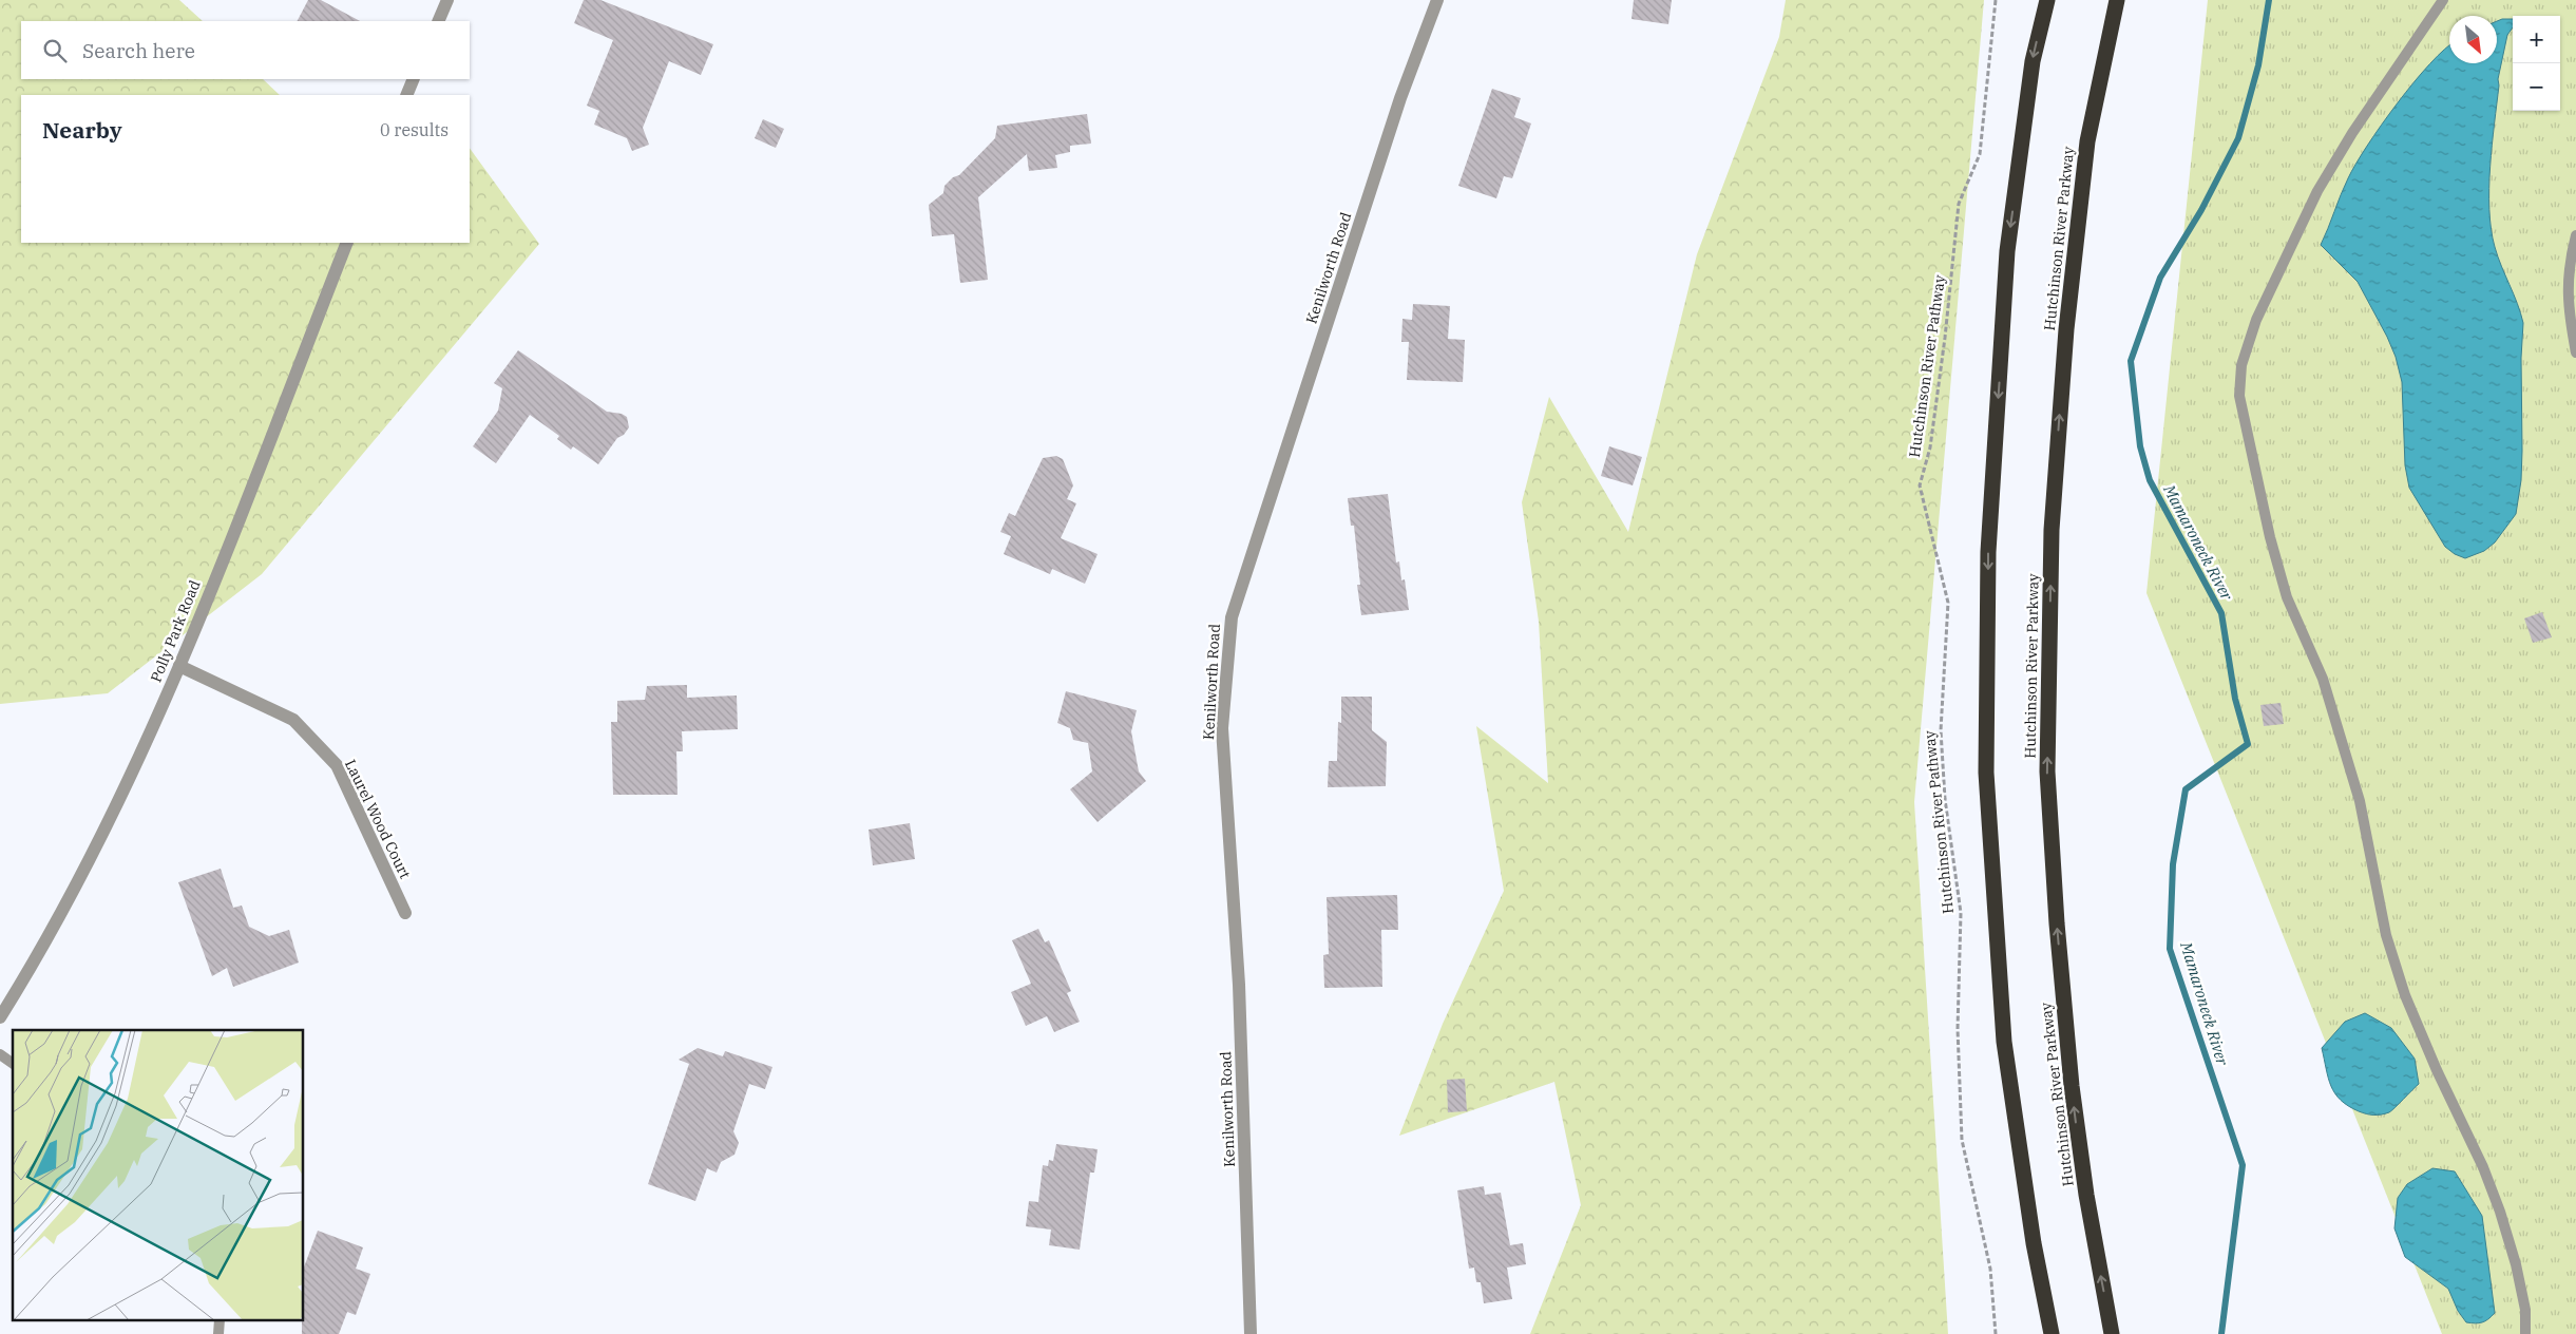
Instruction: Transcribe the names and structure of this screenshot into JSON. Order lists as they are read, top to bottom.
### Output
{
  "streets": {
    "highway": ["Hutchinson River Parkway"],
    "street": ["Kenilworth Road", "Polly Park Road", "Laurel Wood Court"],
    "path": ["Hutchinson River Pathway"]
  },
  "crossings": [
    ["Polly Park Road", "Laurel Wood Court"]
  ],
  "water": ["Mamaroneck River"],
  "north": "bottom right",
  "page": {
    "map_buttons": ["+", "−"],
    "search": "Search here",
    "heading": ["Nearby", "0 results"]
  }
}
